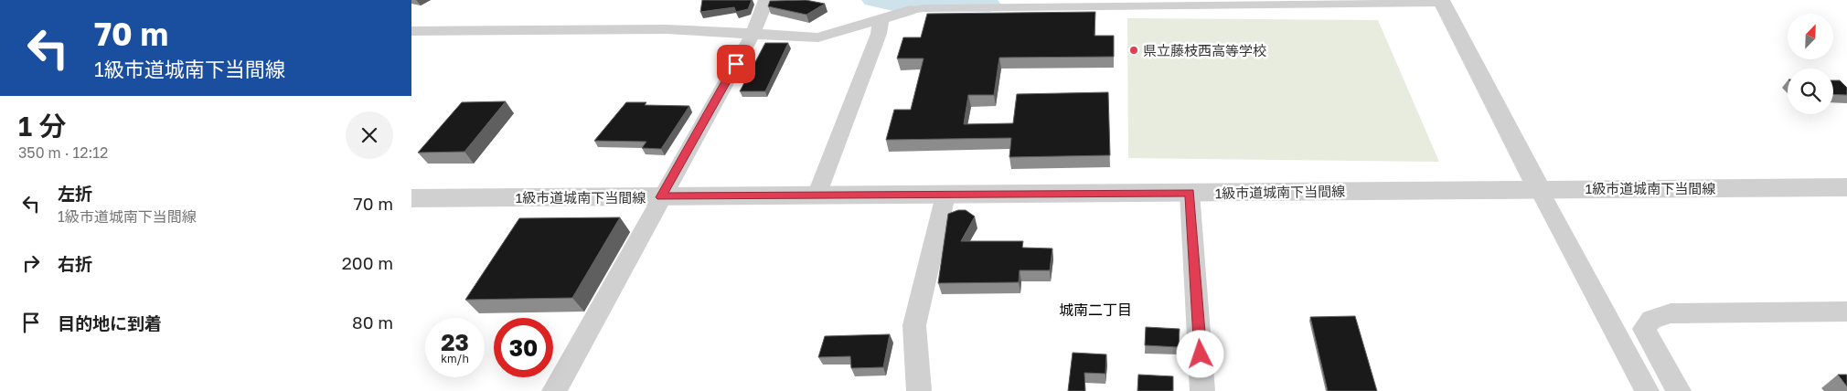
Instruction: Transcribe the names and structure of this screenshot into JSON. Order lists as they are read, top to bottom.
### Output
{
  "streets": {
    "street": ["1級市道城南下当間線"]
  },
  "districts": ["城南二丁目"],
  "places": ["県立藤枝西高等学校"],
  "north": "top right",
  "page": {
    "turn": ["70 m", "1級市道城南下当間線"],
    "heading": ["1 分", "350 m · 12:12"],
    "list": [
      {
        "name": "左折",
        "note": "1級市道城南下当間線",
        "value": "70 m"
      },
      {
        "name": "右折",
        "value": "200 m"
      },
      {
        "name": "目的地に到着",
        "value": "80 m"
      }
    ],
    "speed": "23 km/h",
    "limit": "30"
  }
}
